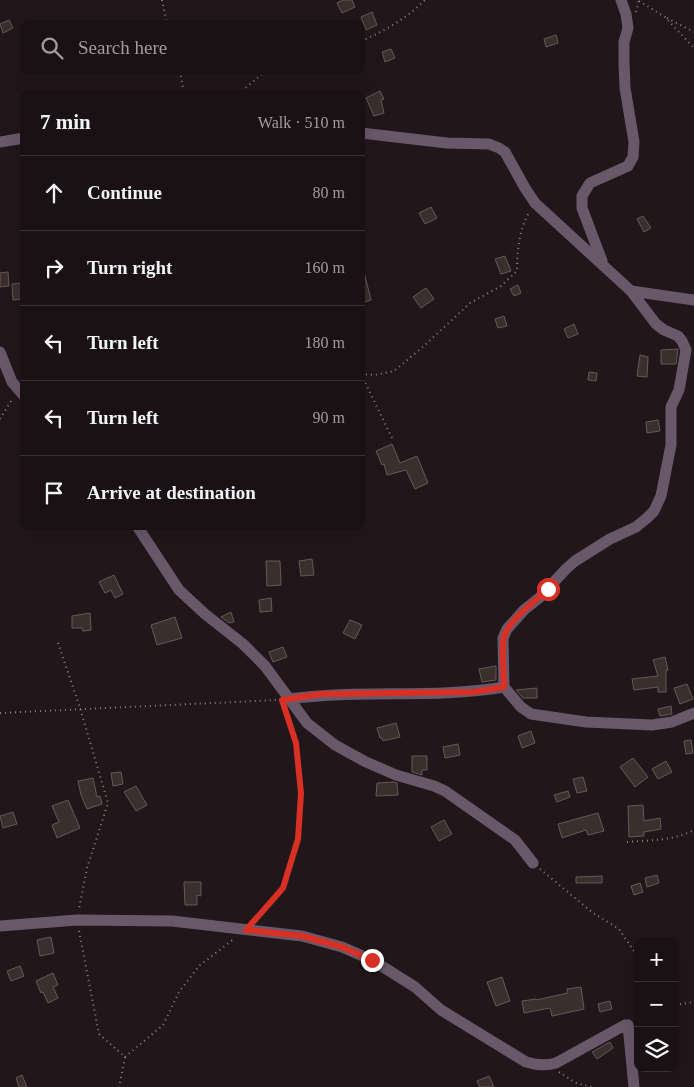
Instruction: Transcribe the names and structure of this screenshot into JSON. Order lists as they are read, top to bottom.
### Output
{
  "page": {
    "search": "Search here",
    "heading": ["7 min", "Walk · 510 m"],
    "list": [
      ["Continue", "80 m"],
      ["Turn right", "160 m"],
      ["Turn left", "180 m"],
      ["Turn left", "90 m"],
      "Arrive at destination"
    ],
    "map_buttons": ["+", "−"]
  }
}
